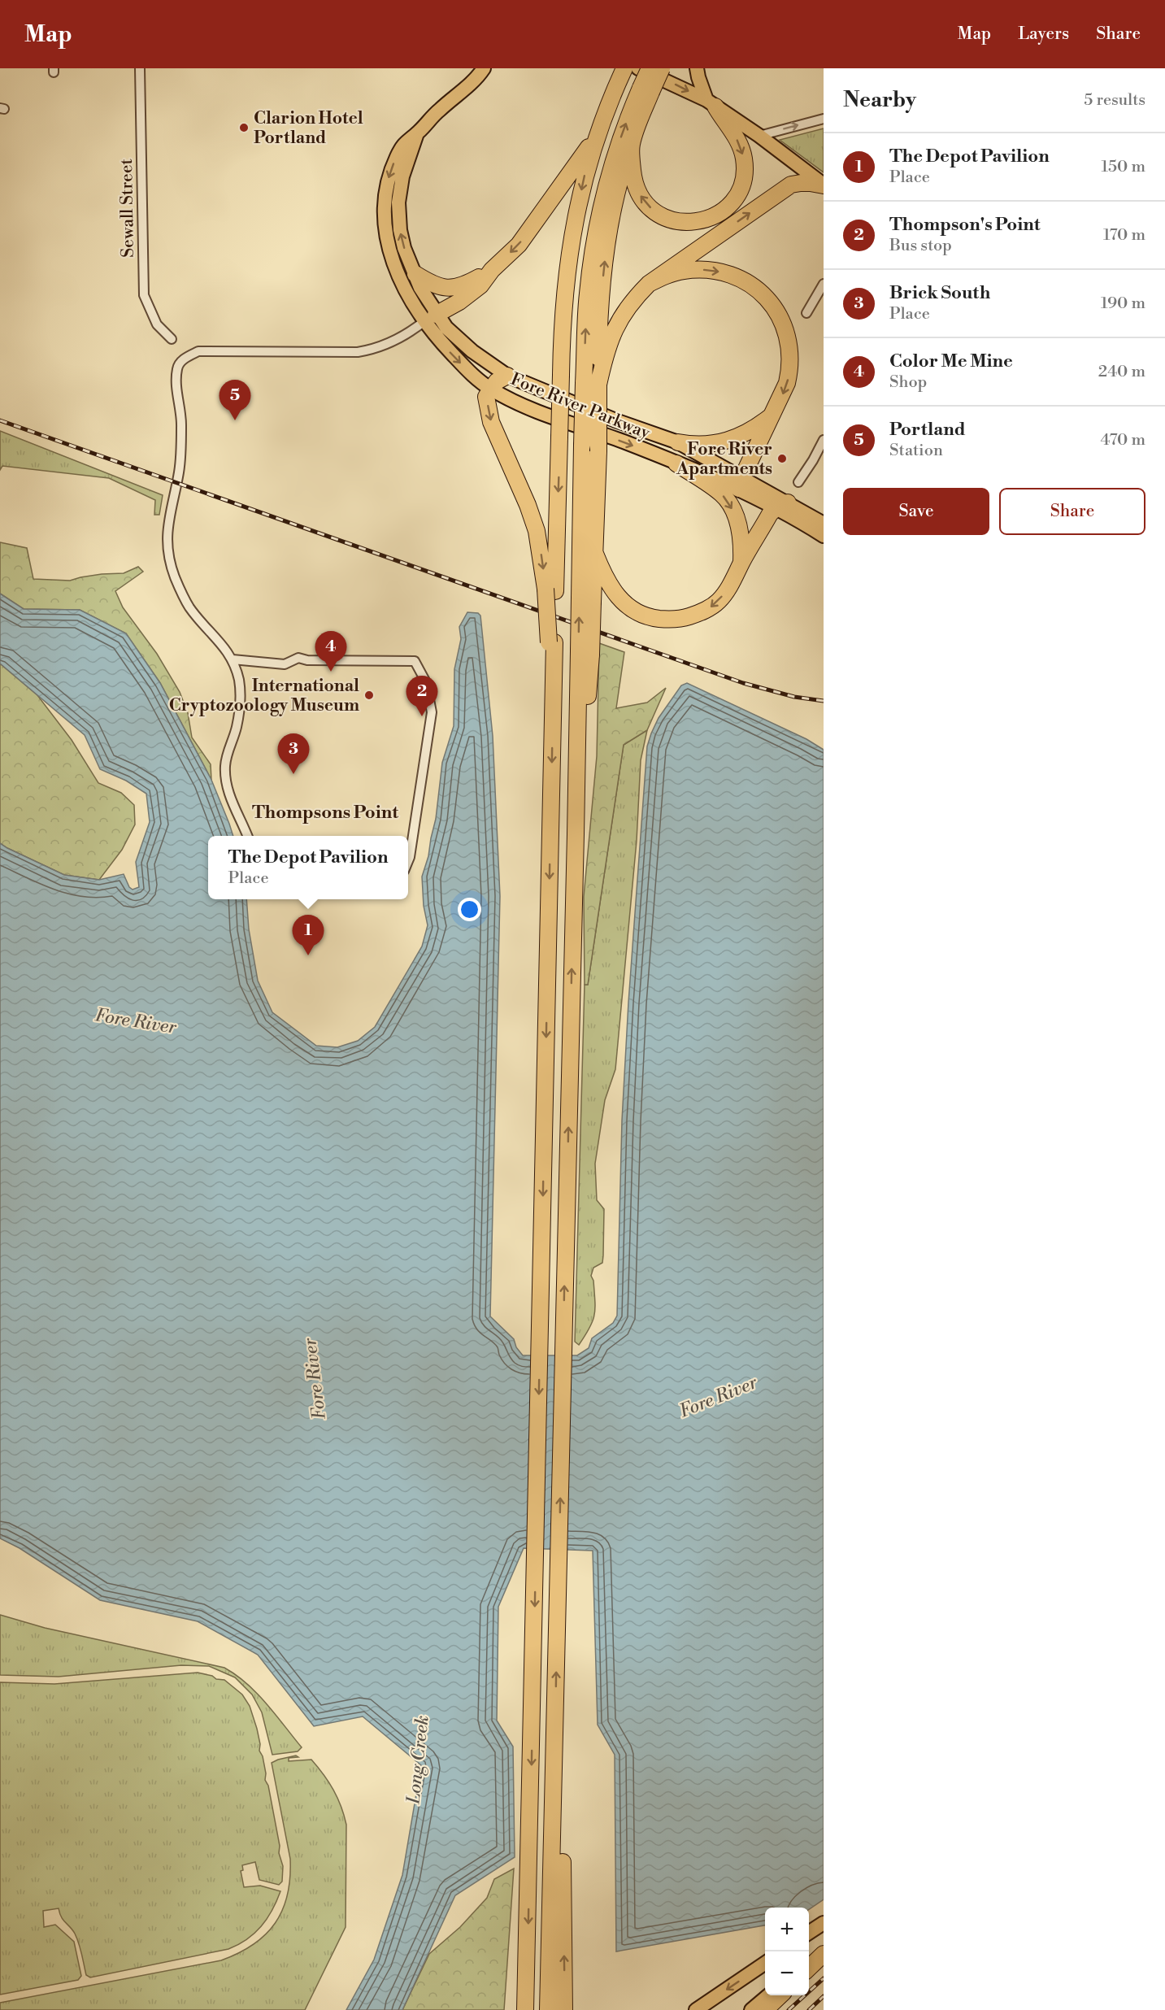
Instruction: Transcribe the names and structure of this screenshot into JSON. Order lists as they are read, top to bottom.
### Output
{
  "streets": {
    "main road": ["Fore River Parkway"],
    "street": ["Sewall Street"]
  },
  "districts": ["Thompsons Point"],
  "water": ["Fore River", "Long Creek"],
  "places": ["Clarion Hotel Portland", "Fore River Apartments", "International Cryptozoology Museum"],
  "page": {
    "header": "Map",
    "nav": ["Map", "Layers", "Share"],
    "heading": ["Nearby", "5 results"],
    "list": [
      {
        "mark": "1",
        "name": "The Depot Pavilion",
        "note": "Place",
        "value": "150 m"
      },
      {
        "mark": "2",
        "name": "Thompson's Point",
        "note": "Bus stop",
        "value": "170 m"
      },
      {
        "mark": "3",
        "name": "Brick South",
        "note": "Place",
        "value": "190 m"
      },
      {
        "mark": "4",
        "name": "Color Me Mine",
        "note": "Shop",
        "value": "240 m"
      },
      {
        "mark": "5",
        "name": "Portland",
        "note": "Station",
        "value": "470 m"
      }
    ],
    "pins": [
      "5",
      "4",
      "2",
      "3",
      "1"
    ],
    "buttons": ["Save", "Share"],
    "popup": ["The Depot Pavilion", "Place"],
    "map_buttons": ["+", "−"]
  }
}
